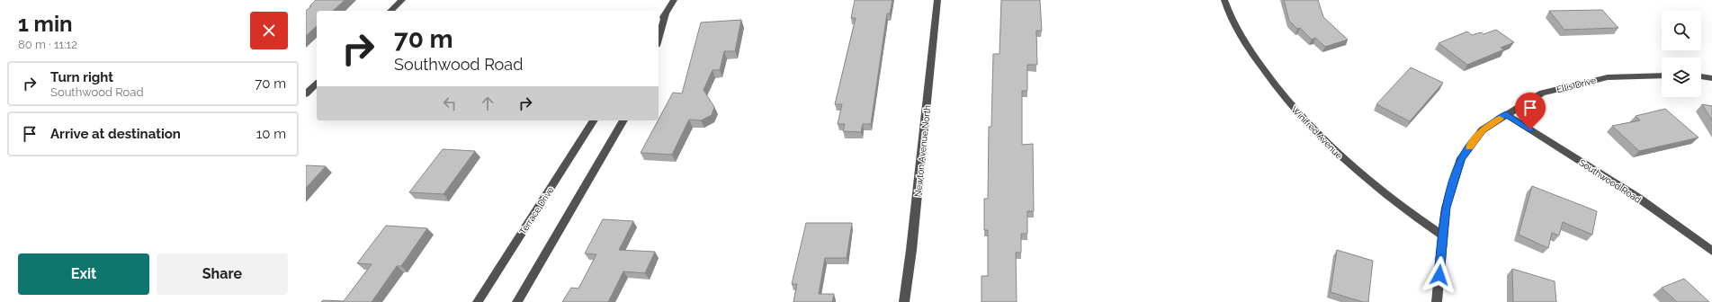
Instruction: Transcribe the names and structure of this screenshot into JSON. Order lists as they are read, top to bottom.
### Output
{
  "streets": {
    "street": [
      "Ellis Drive",
      "Winifred Avenue",
      "Newton Avenue North",
      "Southwood Road",
      "Terrace Drive"
    ]
  },
  "crossings": [
    ["Ellis Drive", "Winifred Avenue"],
    ["Ellis Drive", "Southwood Road"]
  ],
  "page": {
    "heading": ["1 min", "80 m · 11:12"],
    "turn": ["70 m", "Southwood Road"],
    "list": [
      {
        "name": "Turn right",
        "note": "Southwood Road",
        "value": "70 m"
      },
      {
        "name": "Arrive at destination",
        "value": "10 m"
      }
    ],
    "buttons": ["Exit", "Share"]
  }
}
